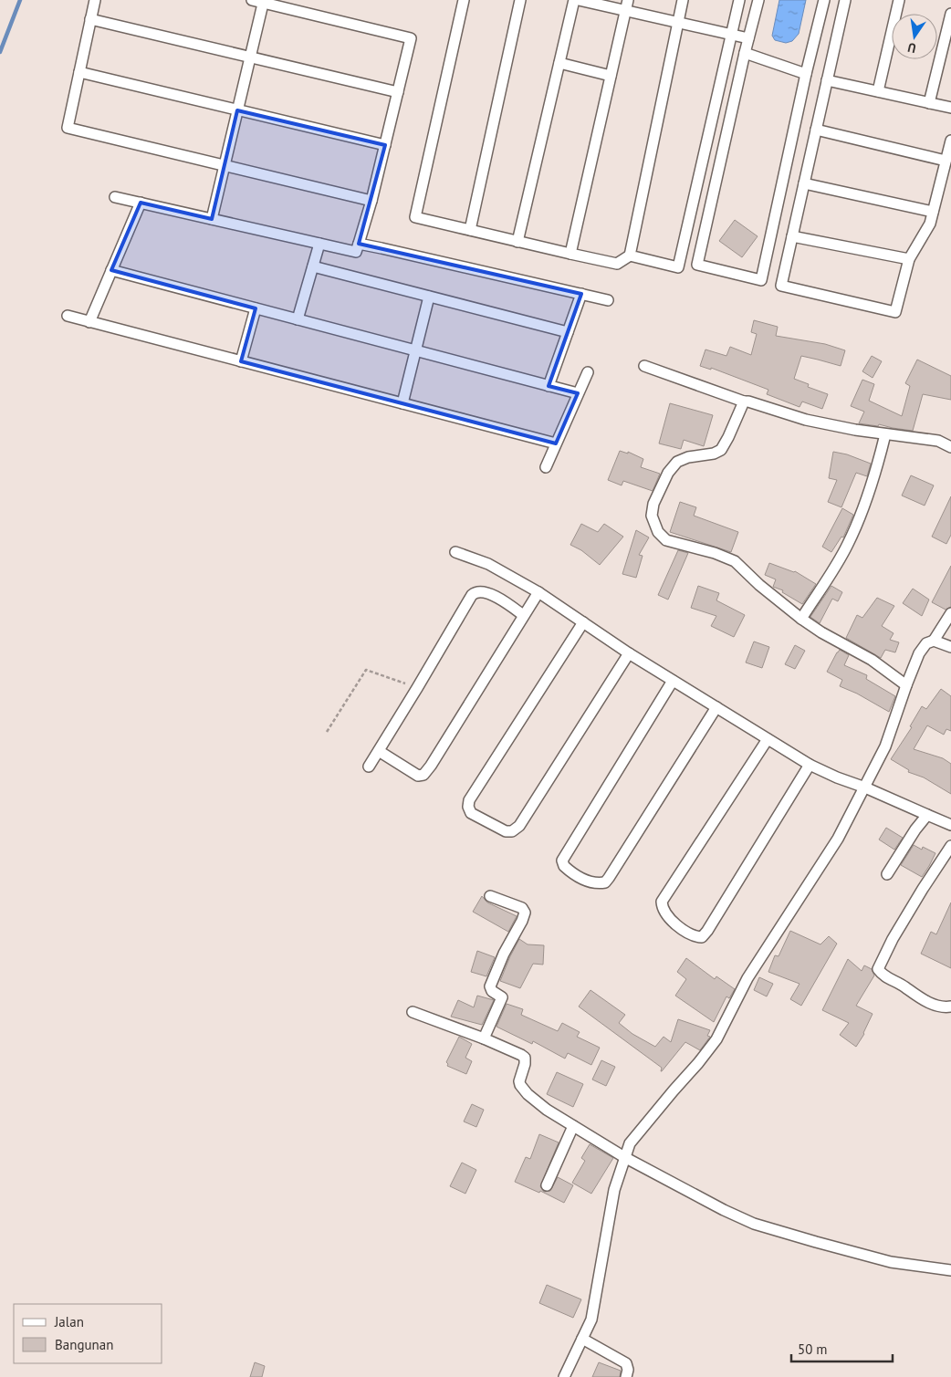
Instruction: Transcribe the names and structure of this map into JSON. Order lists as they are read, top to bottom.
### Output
{
  "legend": ["Jalan", "Bangunan"],
  "scale_bar": "50 m",
  "north": "bottom"
}
